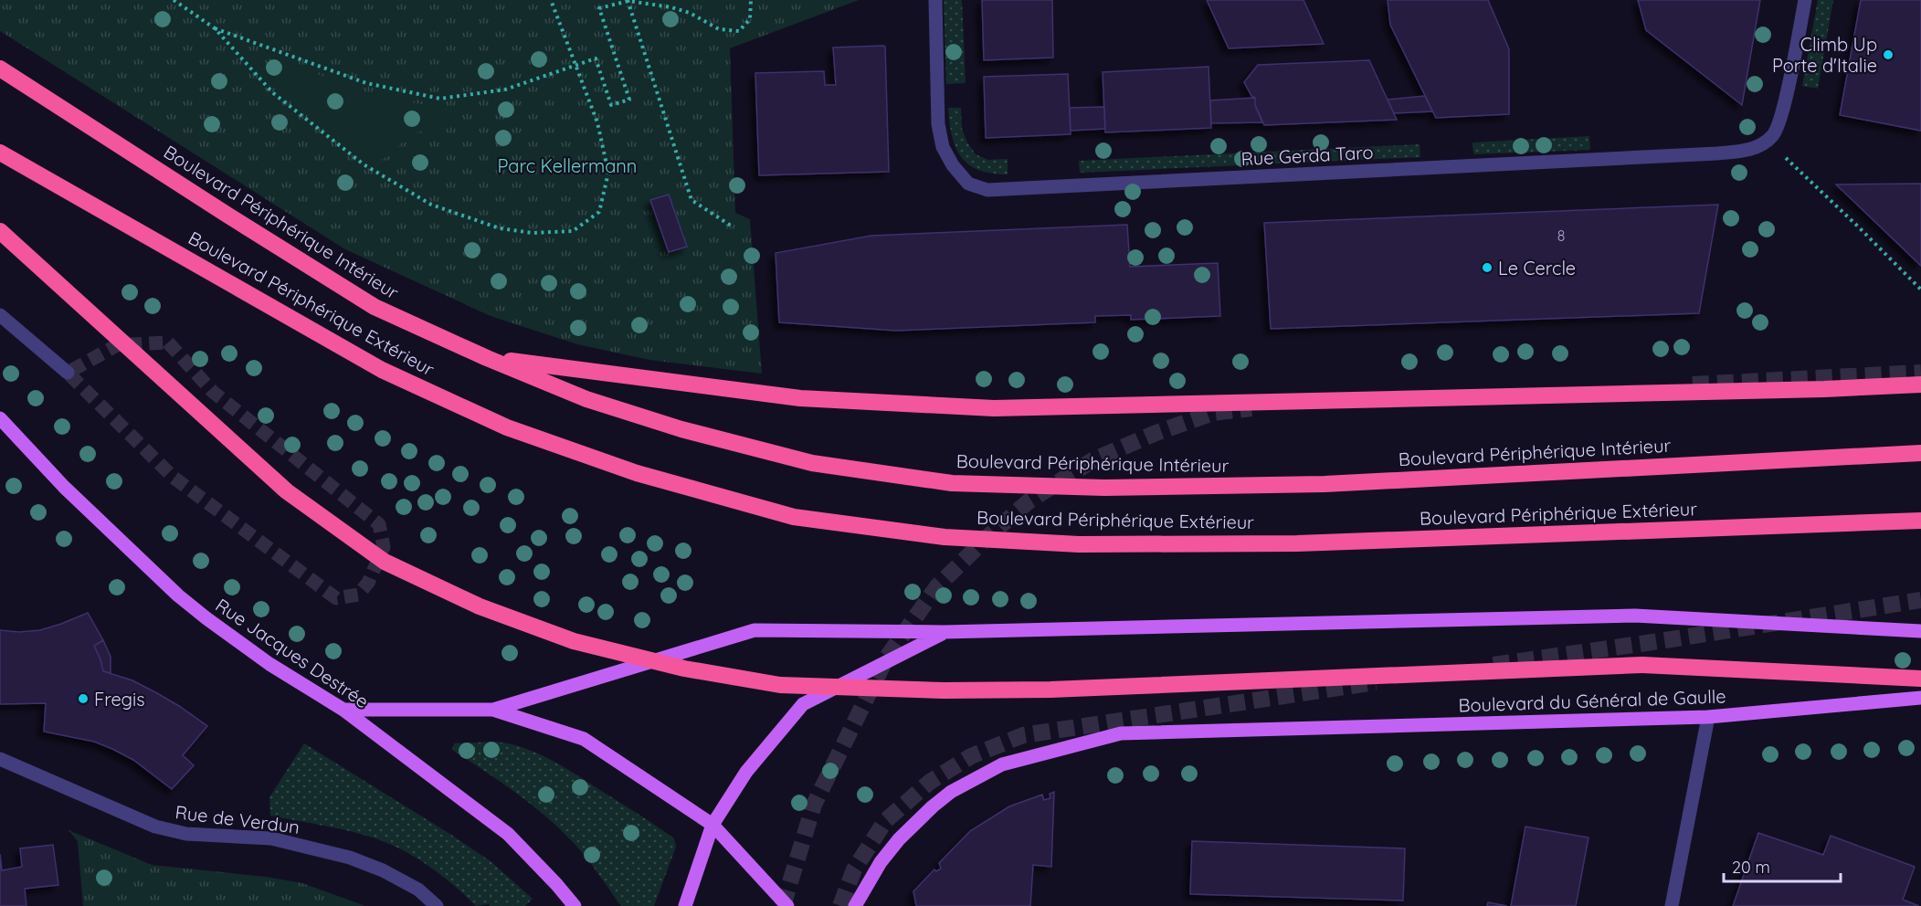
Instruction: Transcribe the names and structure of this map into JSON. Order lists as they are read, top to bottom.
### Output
{
  "streets": {
    "highway": ["Boulevard Périphérique Intérieur", "Boulevard Périphérique Extérieur"],
    "main road": ["Rue Jacques Destrée", "Boulevard du Général de Gaulle"],
    "street": ["Rue Gerda Taro", "Rue de Verdun"]
  },
  "parks": ["Parc Kellermann"],
  "places": ["Climb Up Porte d'Italie", "Le Cercle", "Fregis"],
  "house_numbers": ["8"],
  "scale_bar": "20 m"
}
